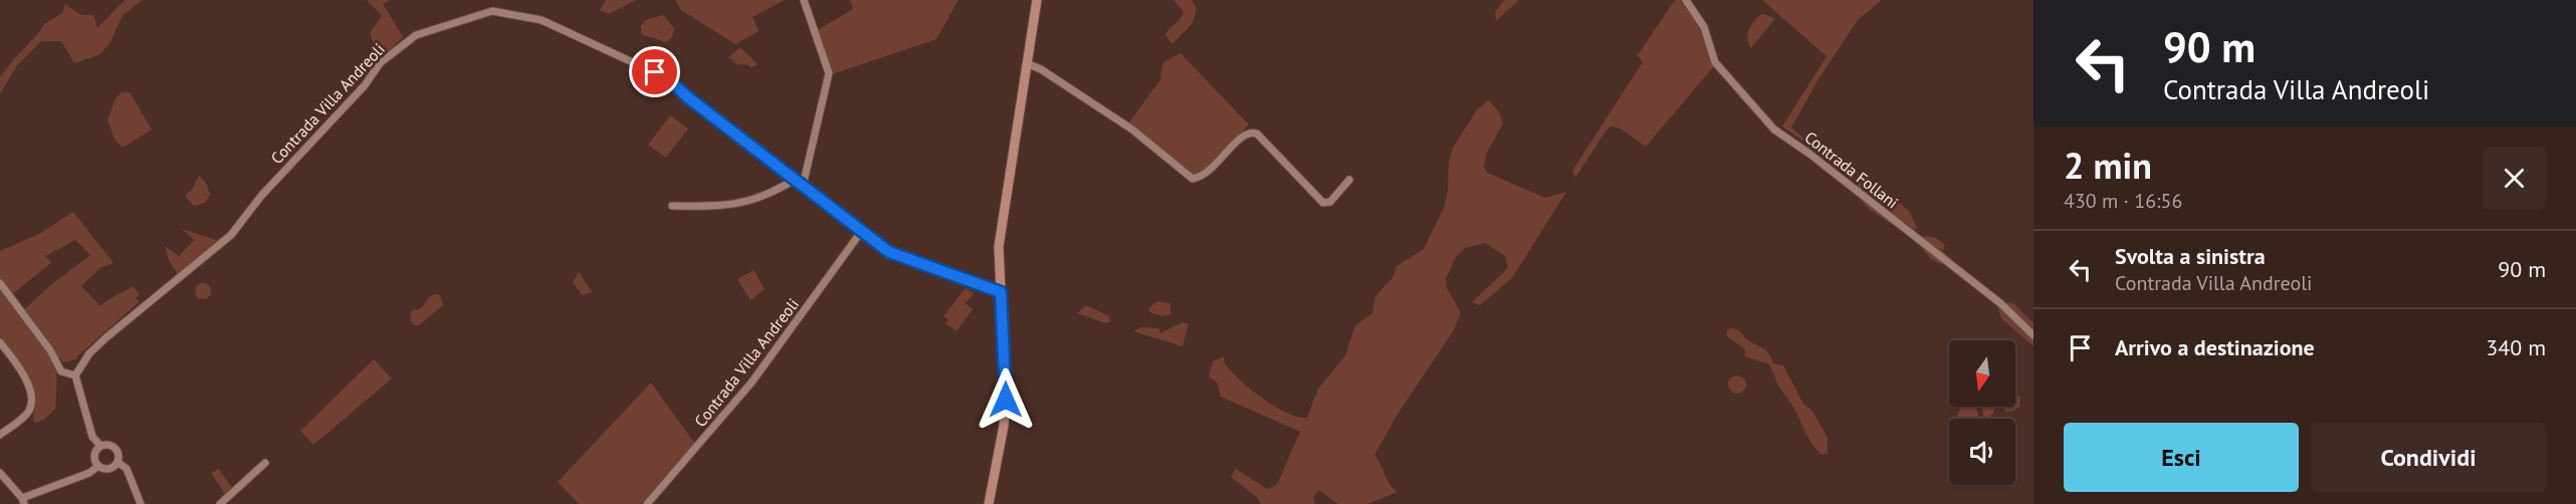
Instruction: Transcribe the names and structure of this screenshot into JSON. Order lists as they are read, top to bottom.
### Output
{
  "streets": {
    "street": ["Contrada Villa Andreoli", "Contrada Follani"]
  },
  "north": "bottom",
  "page": {
    "turn": ["90 m", "Contrada Villa Andreoli"],
    "heading": ["2 min", "430 m · 16:56"],
    "list": [
      {
        "name": "Svolta a sinistra",
        "note": "Contrada Villa Andreoli",
        "value": "90 m"
      },
      {
        "name": "Arrivo a destinazione",
        "value": "340 m"
      }
    ],
    "buttons": ["Esci", "Condividi"]
  }
}
